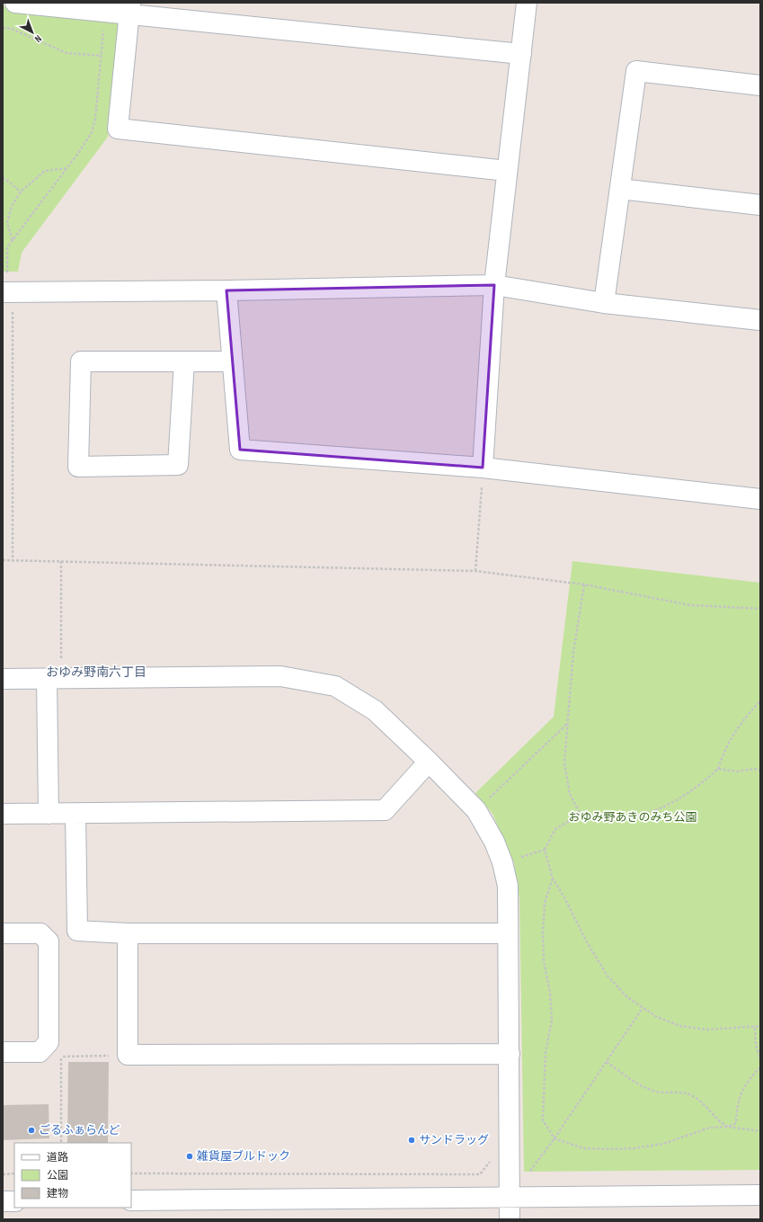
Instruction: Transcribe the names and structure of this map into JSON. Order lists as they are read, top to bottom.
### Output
{
  "districts": ["おゆみ野南六丁目"],
  "parks": ["おゆみ野あきのみち公園"],
  "places": ["ごるふぁらんど", "サンドラッグ", "雑貨屋ブルドック"],
  "legend": ["道路", "公園", "建物"],
  "north": "bottom right"
}
